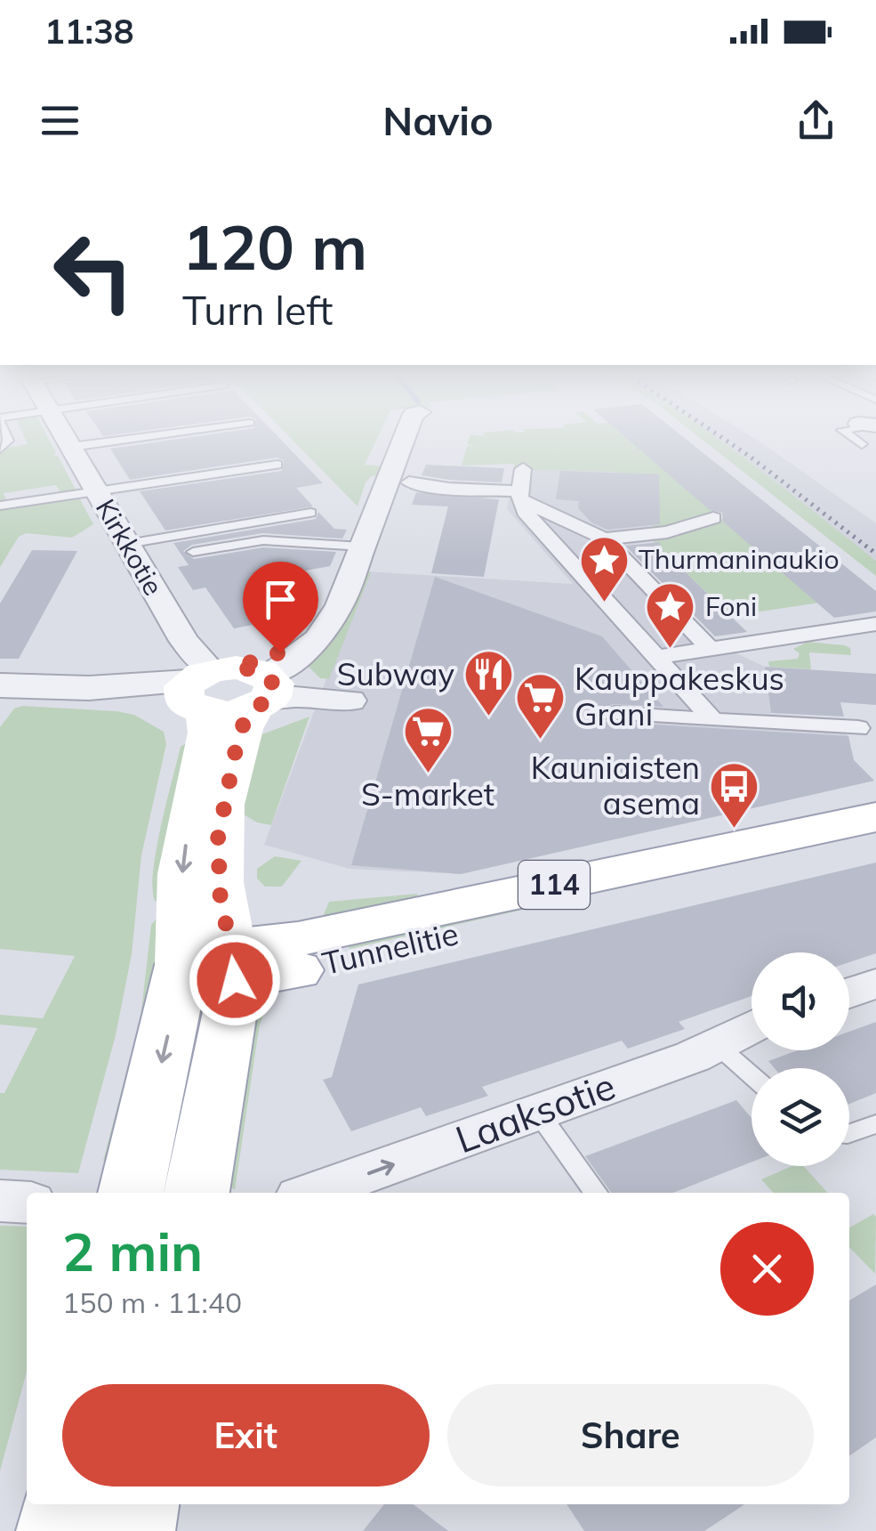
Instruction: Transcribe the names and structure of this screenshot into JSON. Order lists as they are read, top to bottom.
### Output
{
  "streets": {
    "main road": ["114", "Tunnelitie"],
    "street": ["Kirkkotie", "Laaksotie"]
  },
  "one_way": ["Laaksotie"],
  "places": {
    "place": ["Thurmaninaukio", "Foni"],
    "restaurant": ["Subway"],
    "supermarket": ["Kauppakeskus Grani", "S-market"],
    "bus stop": ["Kauniaisten asema"]
  },
  "page": {
    "status": "11:38",
    "header": "Navio",
    "turn": ["120 m", "Turn left"],
    "heading": ["2 min", "150 m · 11:40"],
    "buttons": ["Exit", "Share"]
  }
}
